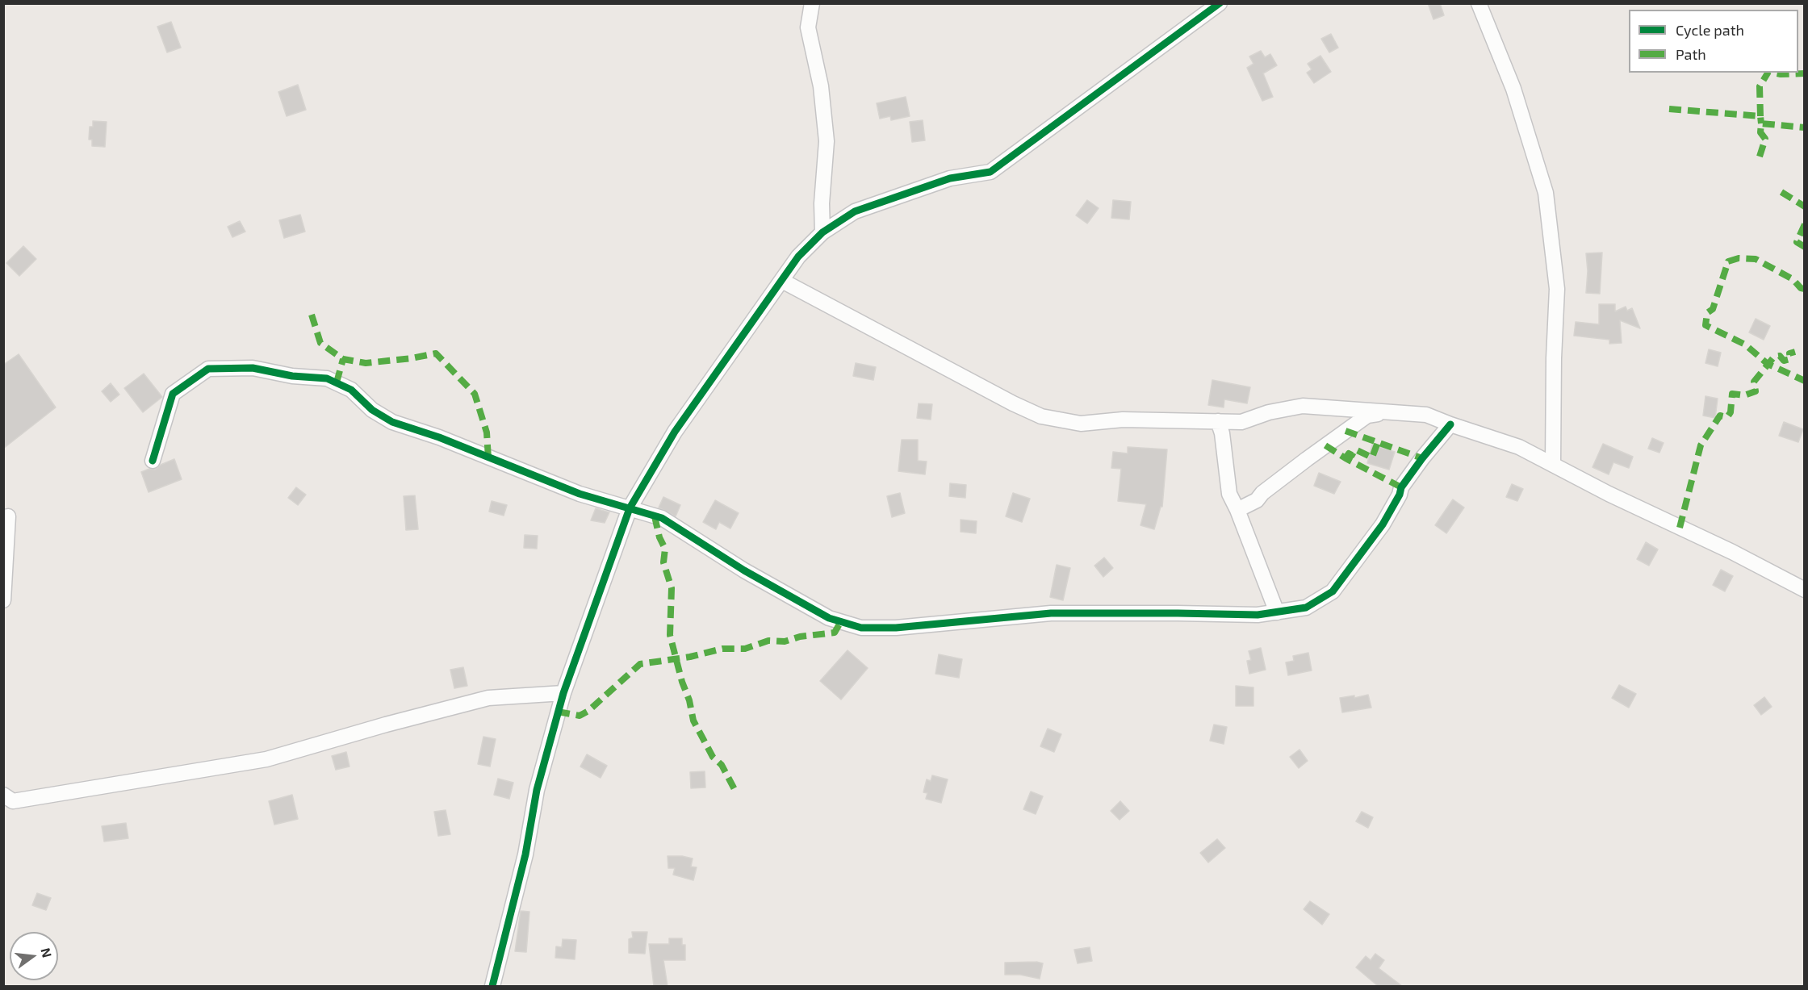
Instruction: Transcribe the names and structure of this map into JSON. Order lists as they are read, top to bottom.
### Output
{
  "legend": ["Cycle path", "Path"],
  "north": "right"
}
